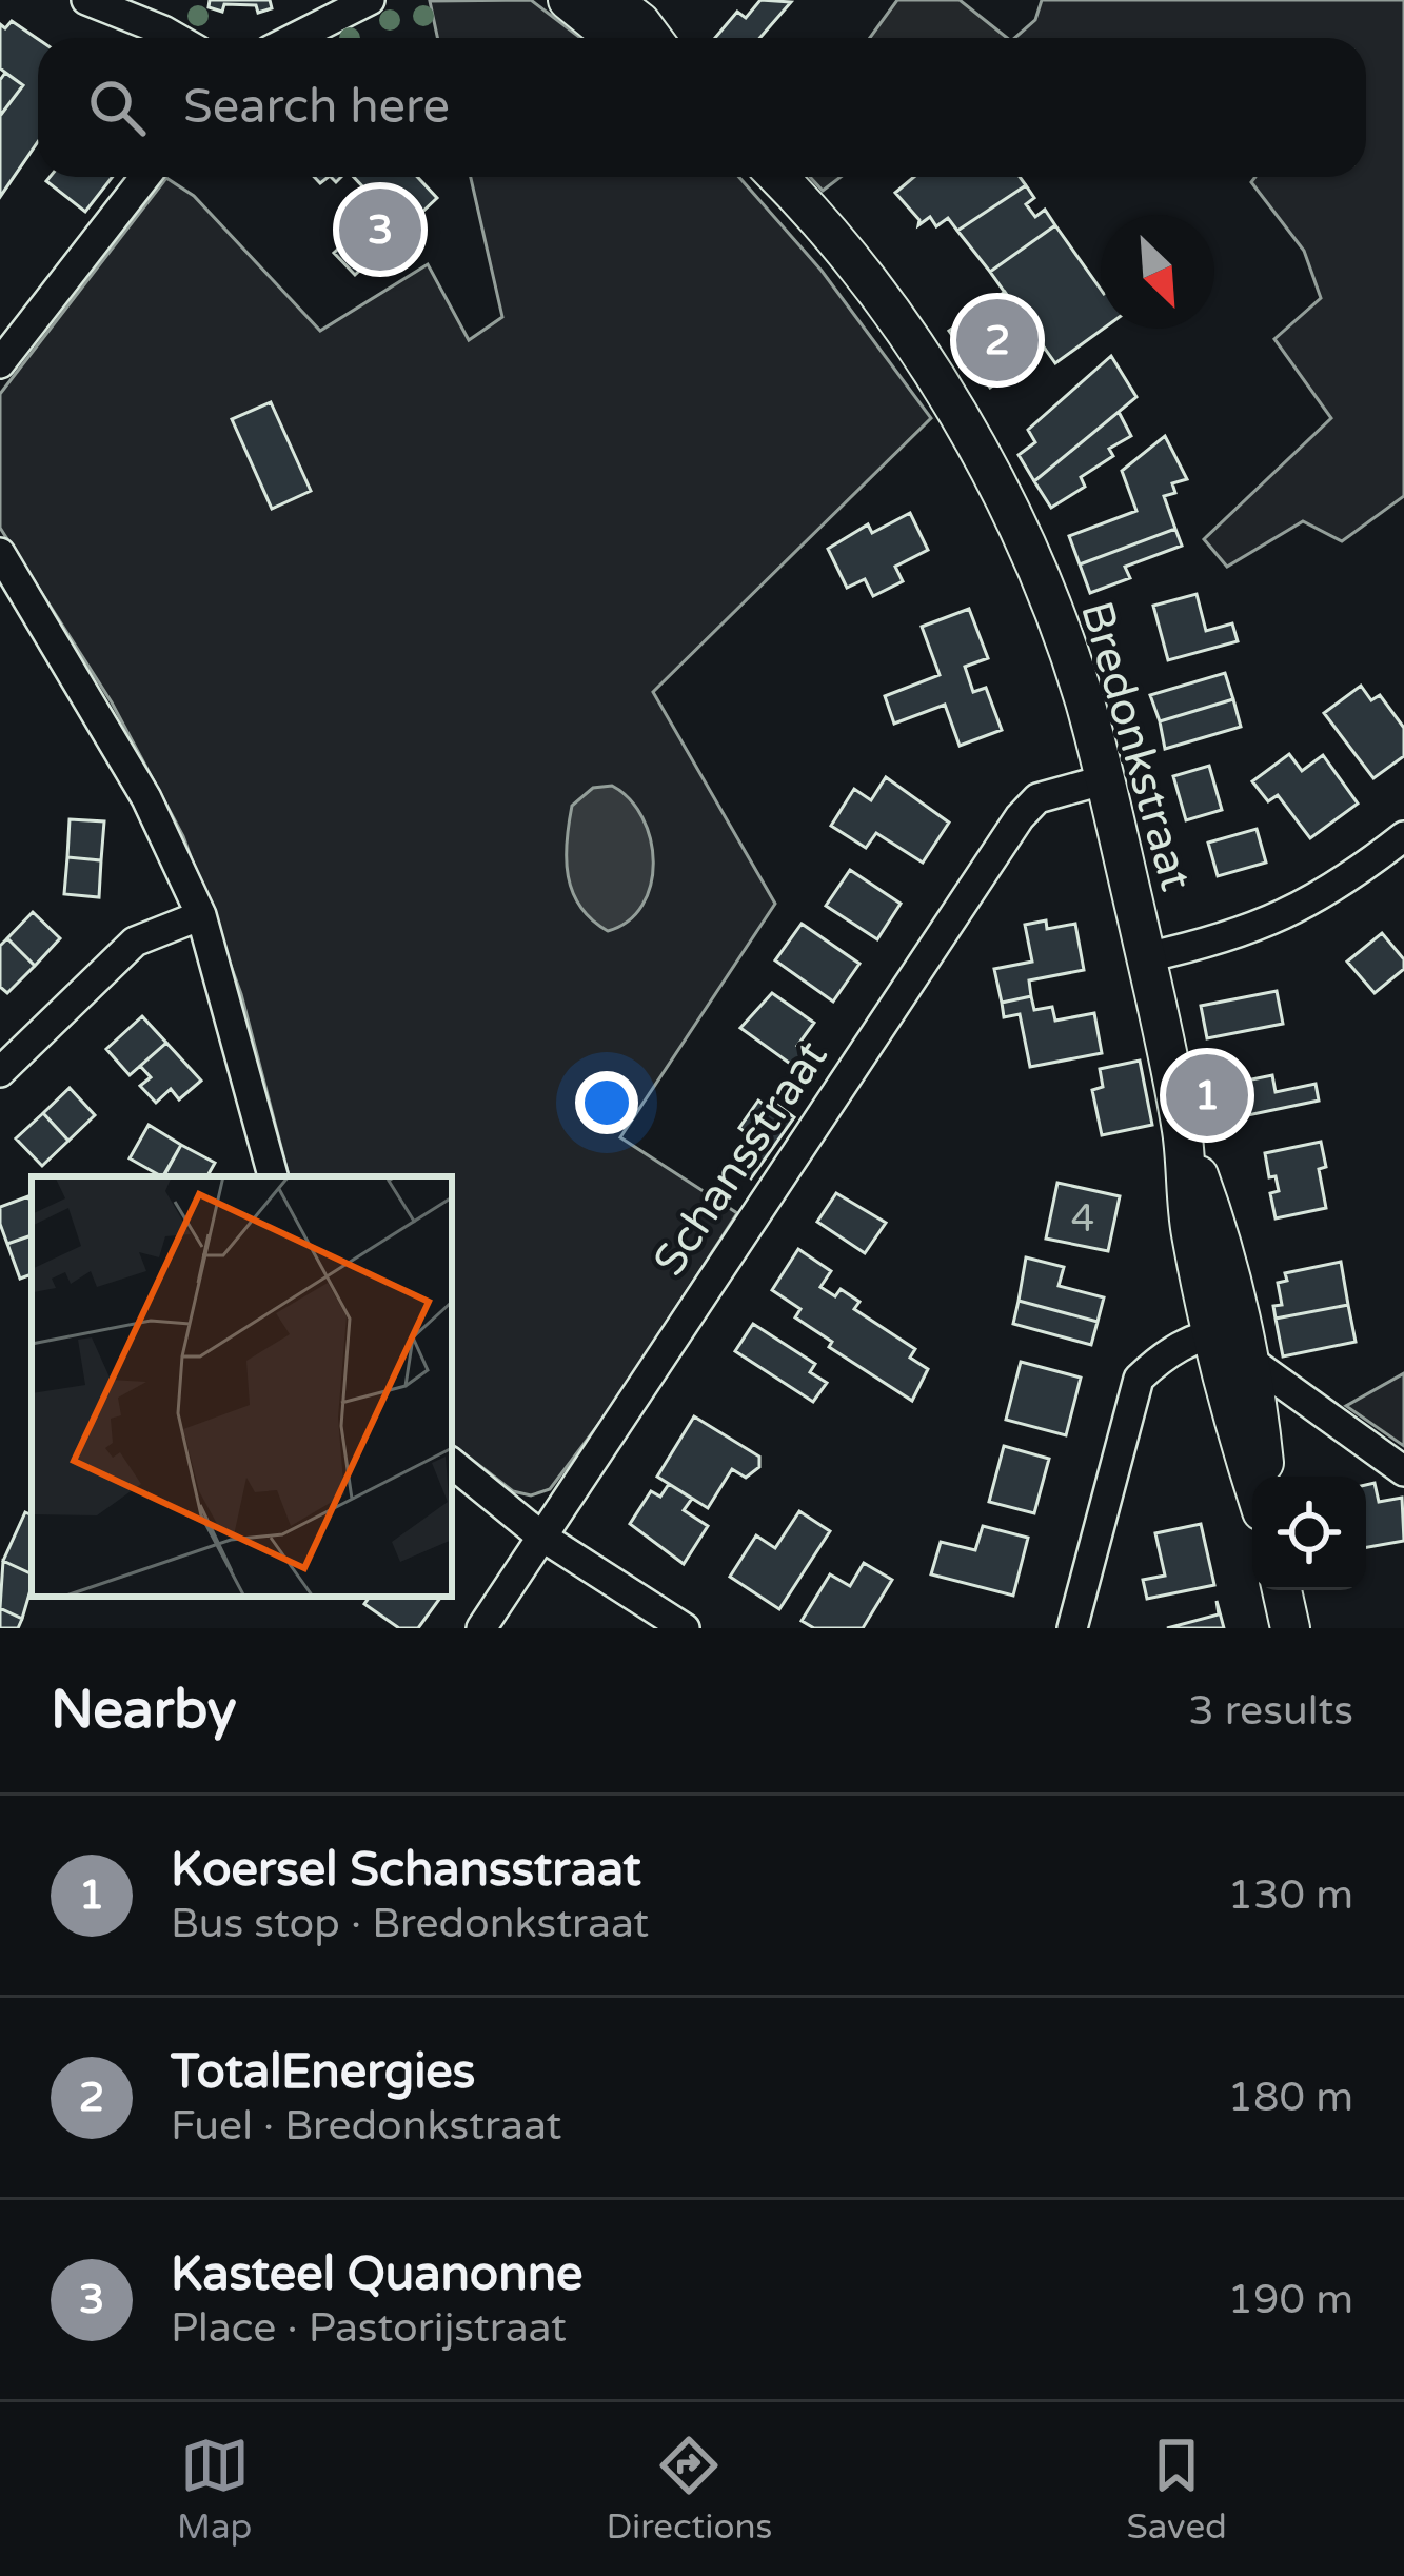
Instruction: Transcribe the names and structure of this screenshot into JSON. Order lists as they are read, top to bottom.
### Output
{
  "streets": {
    "street": ["Bredonkstraat", "Schansstraat"]
  },
  "crossings": [
    ["Bredonkstraat", "Schansstraat"]
  ],
  "house_numbers": ["4"],
  "north": "bottom right",
  "page": {
    "search": "Search here",
    "pins": ["3", "2", "1"],
    "heading": ["Nearby", "3 results"],
    "list": [
      {
        "mark": "1",
        "name": "Koersel Schansstraat",
        "note": "Bus stop · Bredonkstraat",
        "value": "130 m"
      },
      {
        "mark": "2",
        "name": "TotalEnergies",
        "note": "Fuel · Bredonkstraat",
        "value": "180 m"
      },
      {
        "mark": "3",
        "name": "Kasteel Quanonne",
        "note": "Place · Pastorijstraat",
        "value": "190 m"
      }
    ],
    "nav": ["Map", "Directions", "Saved"]
  }
}
